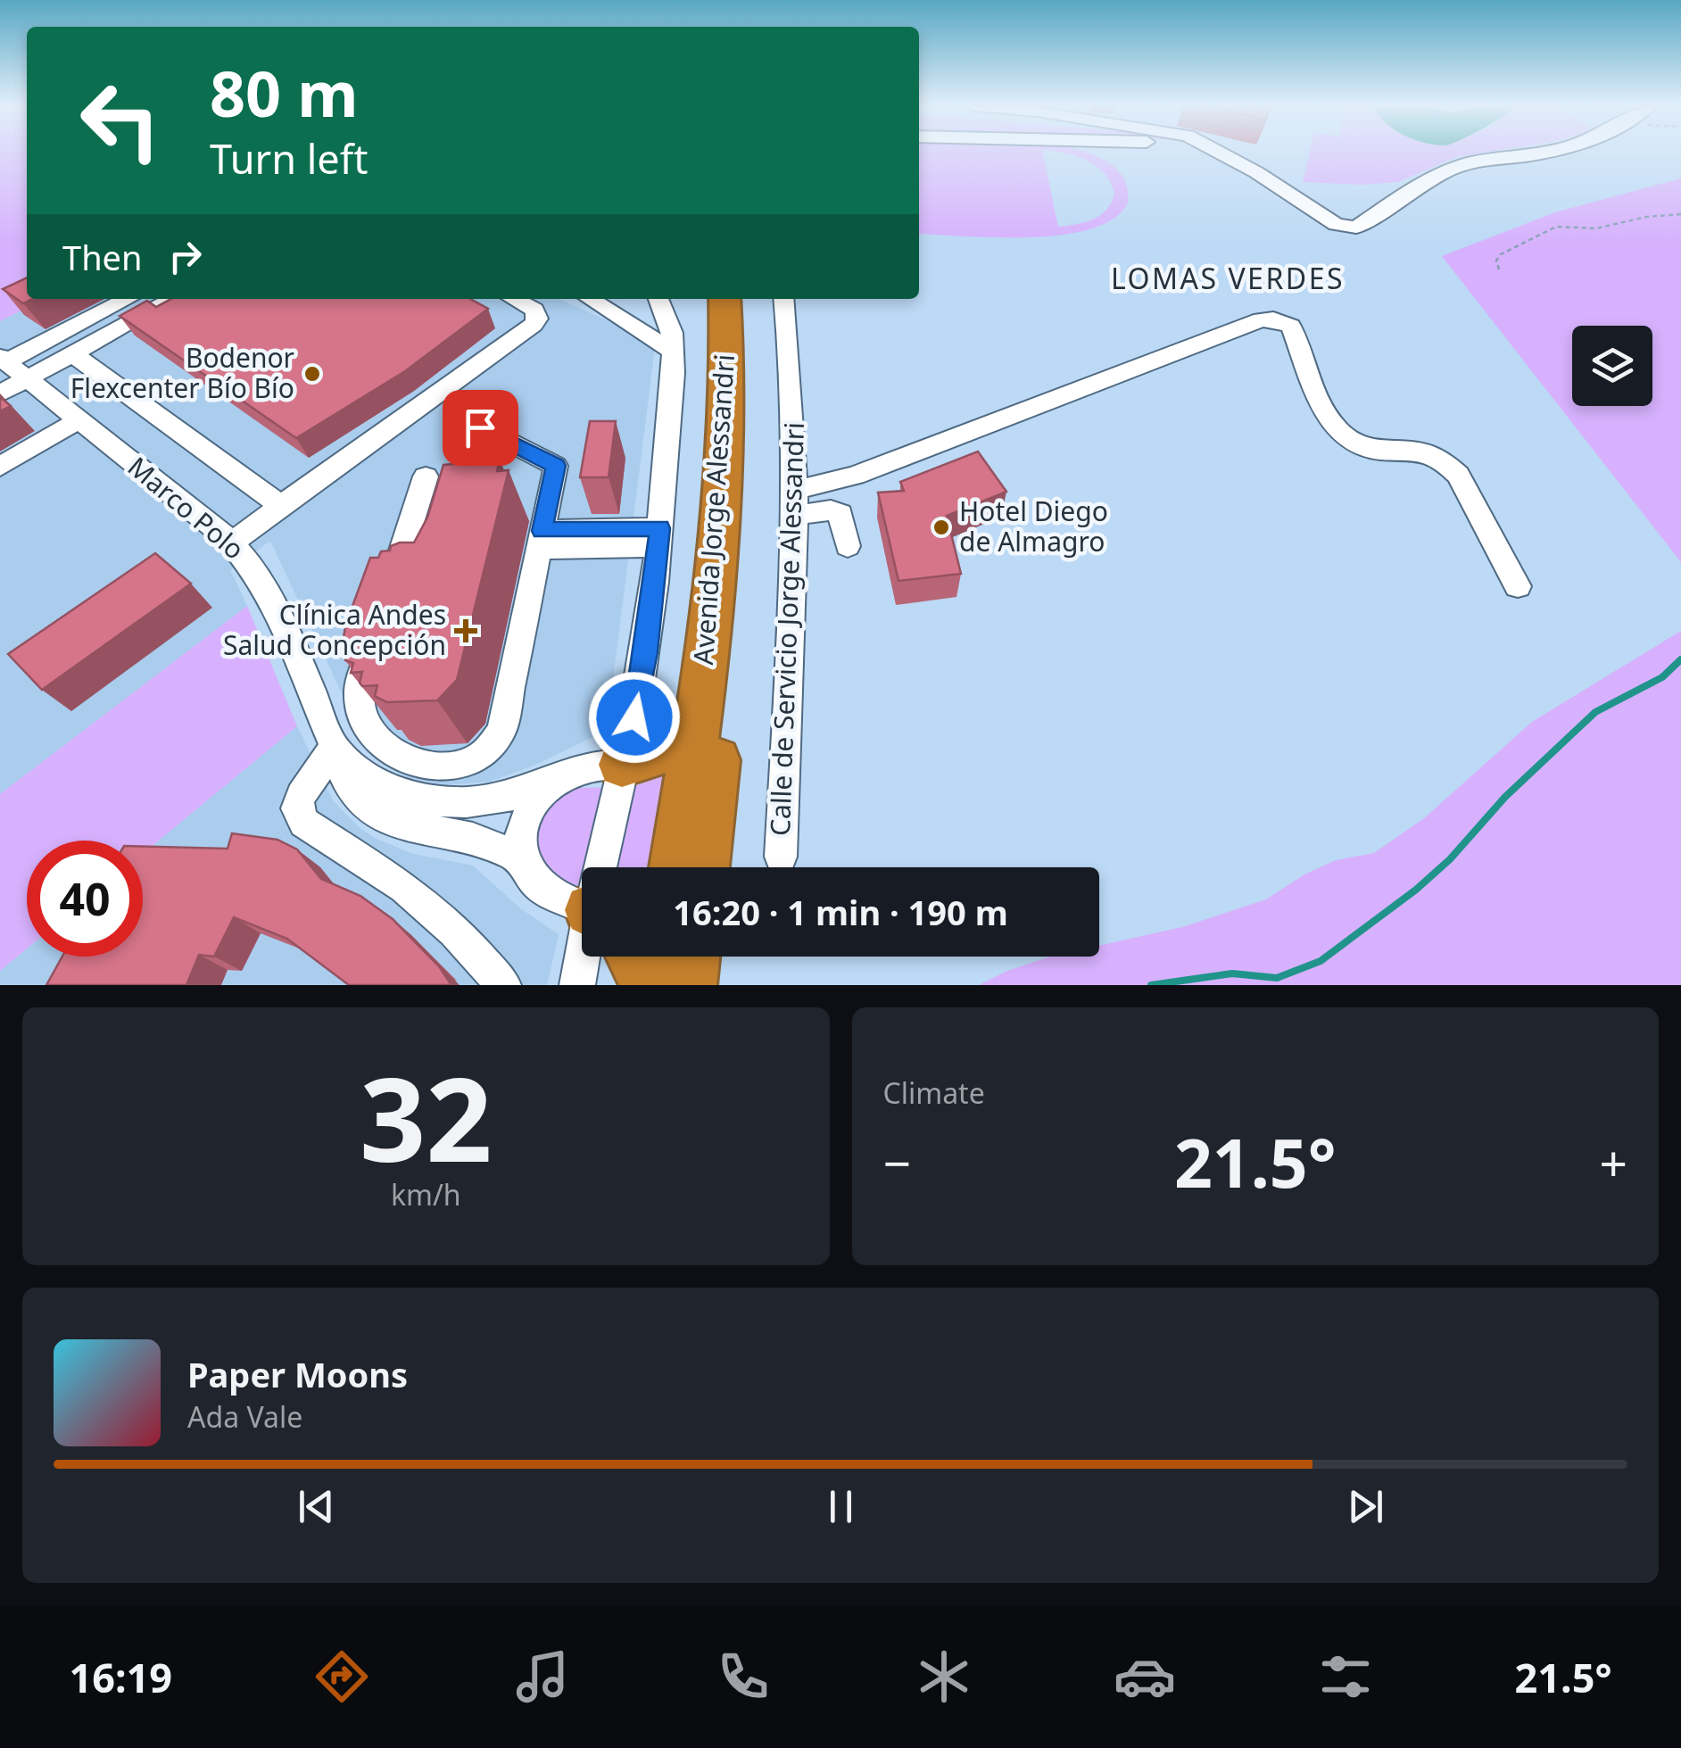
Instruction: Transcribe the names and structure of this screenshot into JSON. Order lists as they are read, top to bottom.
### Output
{
  "streets": {
    "highway": ["Avenida Jorge Alessandri"],
    "street": ["Marco Polo", "Calle de Servicio Jorge Alessandri"]
  },
  "districts": ["LOMAS VERDES"],
  "places": {
    "other": ["Bodenor Flexcenter Bío Bío", "Hotel Diego de Almagro"],
    "health": ["Clínica Andes Salud Concepción"]
  },
  "page": {
    "turn": ["80 m", "Turn left"],
    "then": "Then",
    "limit": "40",
    "trip": "16:20 · 1 min · 190 m",
    "tile": [
      ["32", "km/h"],
      "Climate"
    ],
    "heat": ["−", "21.5°", "+"],
    "song": ["Paper Moons", "Ada Vale"],
    "tabs": ["16:19", "21.5°"]
  }
}
